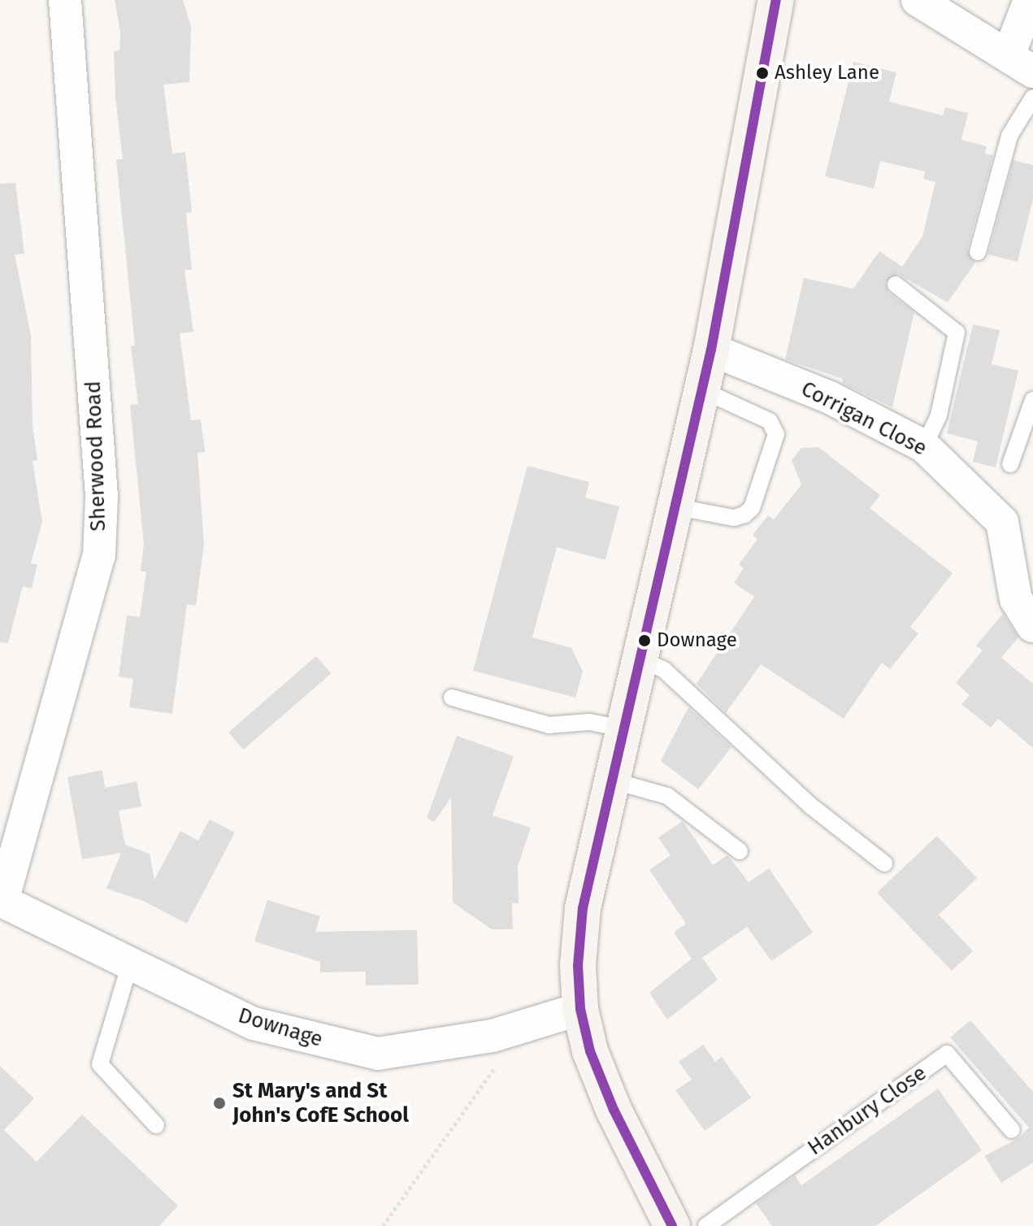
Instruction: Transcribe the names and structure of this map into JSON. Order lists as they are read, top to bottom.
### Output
{
  "streets": {
    "street": ["Corrigan Close", "Sherwood Road", "Downage"],
    "lane": ["Hanbury Close"]
  },
  "crossings": [
    ["Sherwood Road", "Downage"]
  ],
  "places": ["Ashley Lane", "Downage", "St Mary's and St John's CofE School"]
}
